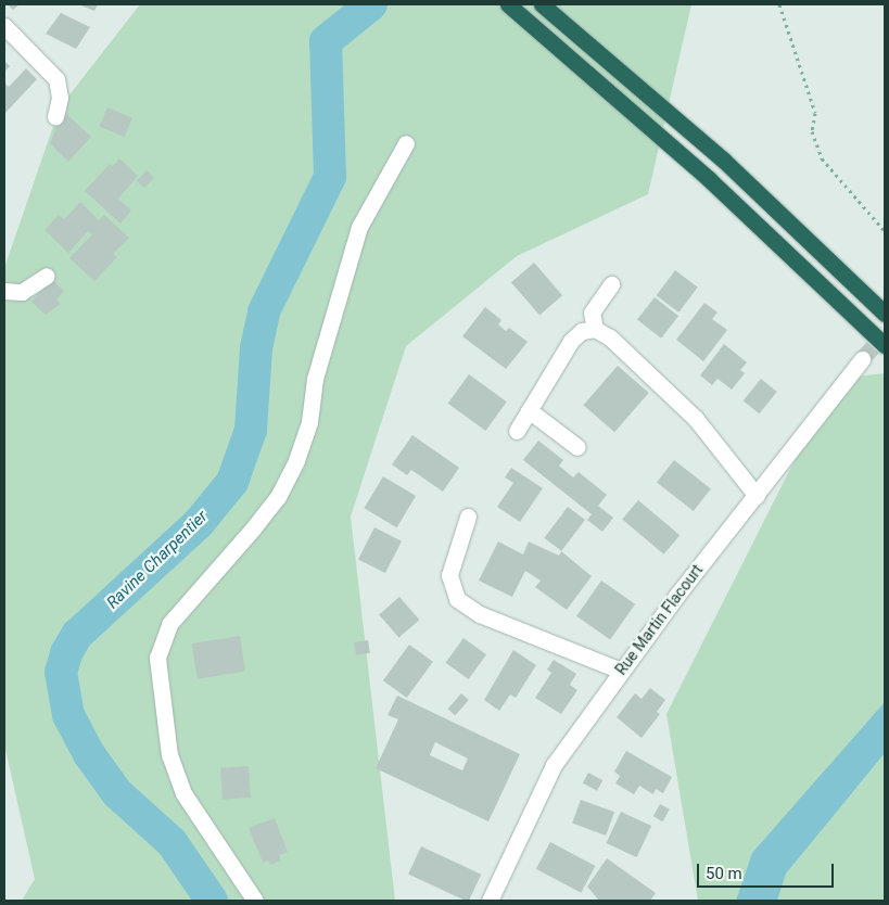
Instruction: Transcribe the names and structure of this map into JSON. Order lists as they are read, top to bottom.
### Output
{
  "streets": {
    "street": ["Rue Martin Flacourt"]
  },
  "water": ["Ravine Charpentier"],
  "scale_bar": "50 m"
}
